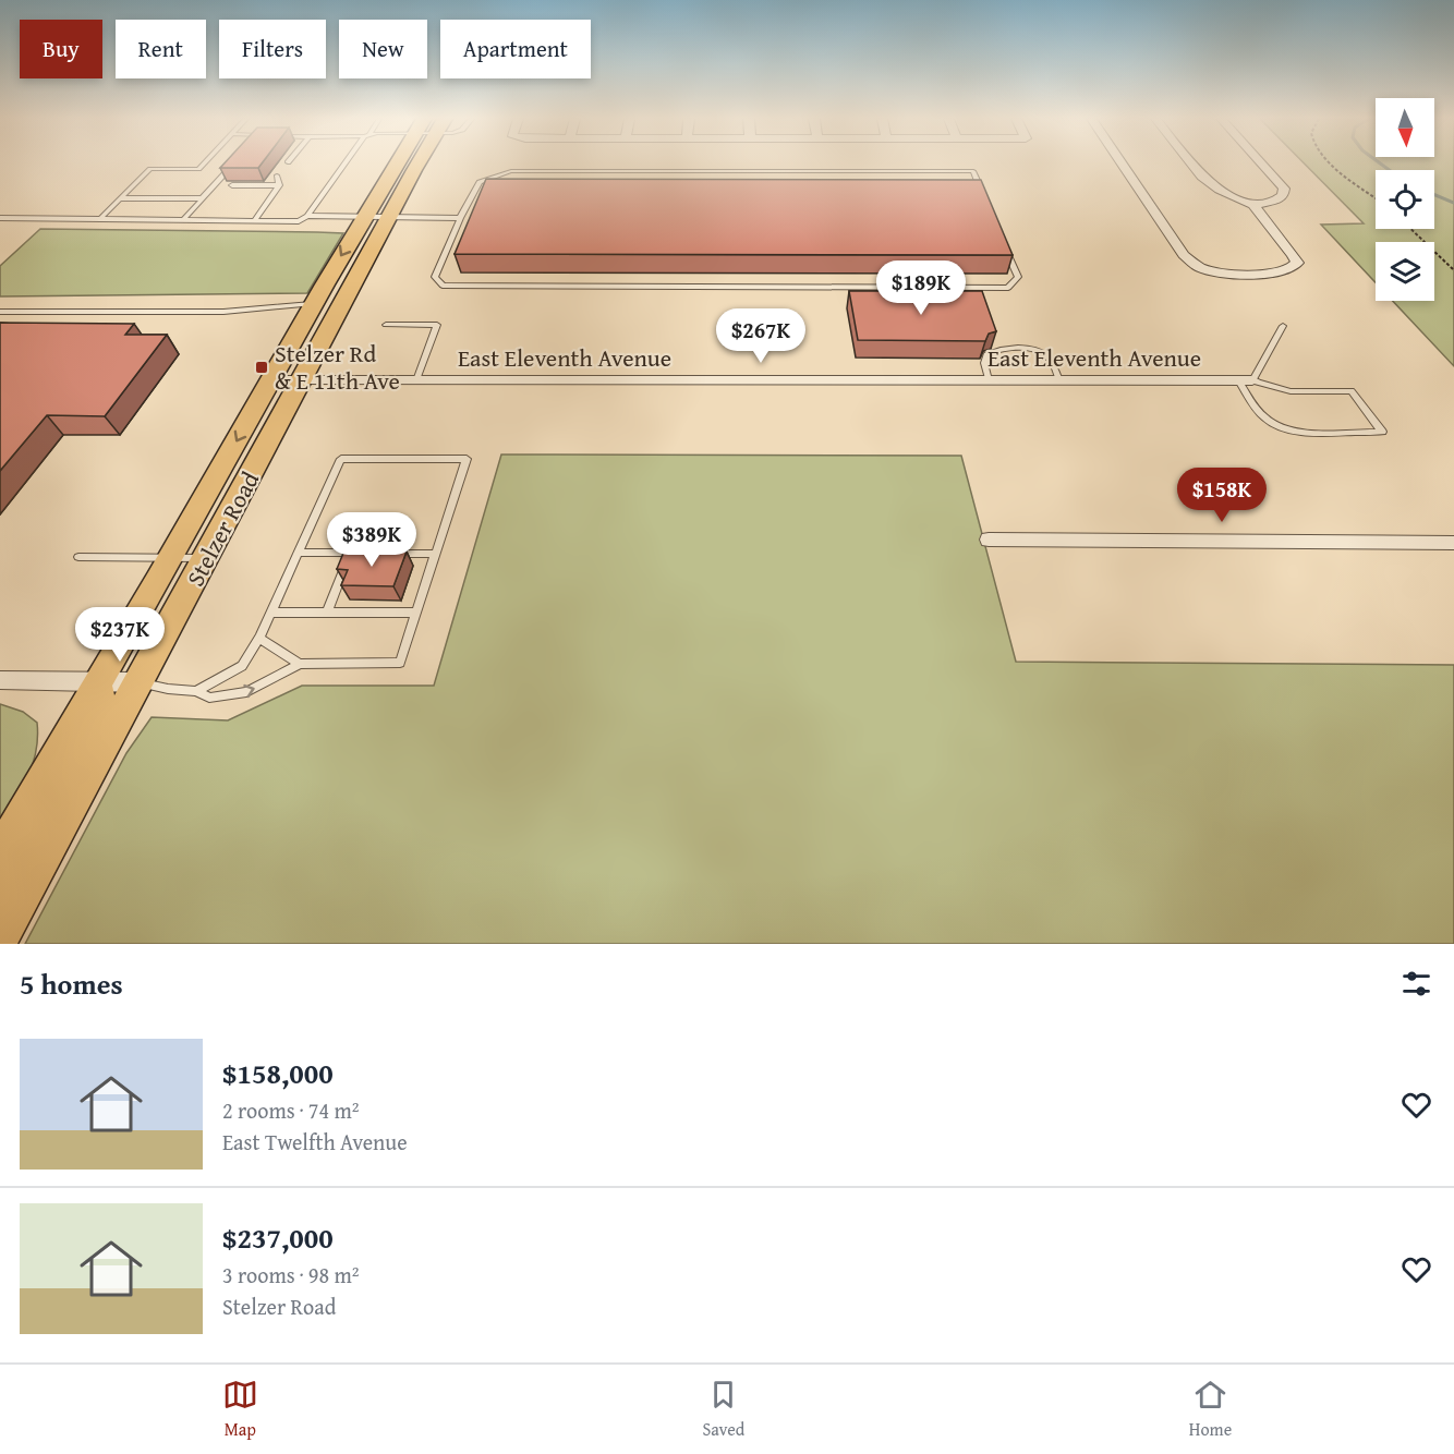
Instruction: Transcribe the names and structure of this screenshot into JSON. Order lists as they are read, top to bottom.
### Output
{
  "streets": {
    "main road": ["Stelzer Road"],
    "street": ["East Eleventh Avenue"]
  },
  "crossings": [
    ["East Eleventh Avenue", "Stelzer Road"]
  ],
  "places": {
    "transit": ["Stelzer Rd & E 11th Ave"]
  },
  "north": "bottom",
  "page": {
    "chip": [
      "Buy",
      "Rent",
      "Filters",
      "New",
      "Apartment"
    ],
    "price": [
      "$189K",
      "$267K",
      "$158K",
      "$389K",
      "$237K"
    ],
    "heading": "5 homes",
    "list": [
      {
        "name": "$158,000",
        "note": "2 rooms · 74 m² · East Twelfth Avenue"
      },
      {
        "name": "$237,000",
        "note": "3 rooms · 98 m² · Stelzer Road"
      }
    ],
    "tabs": ["Map", "Saved", "Home"]
  }
}
